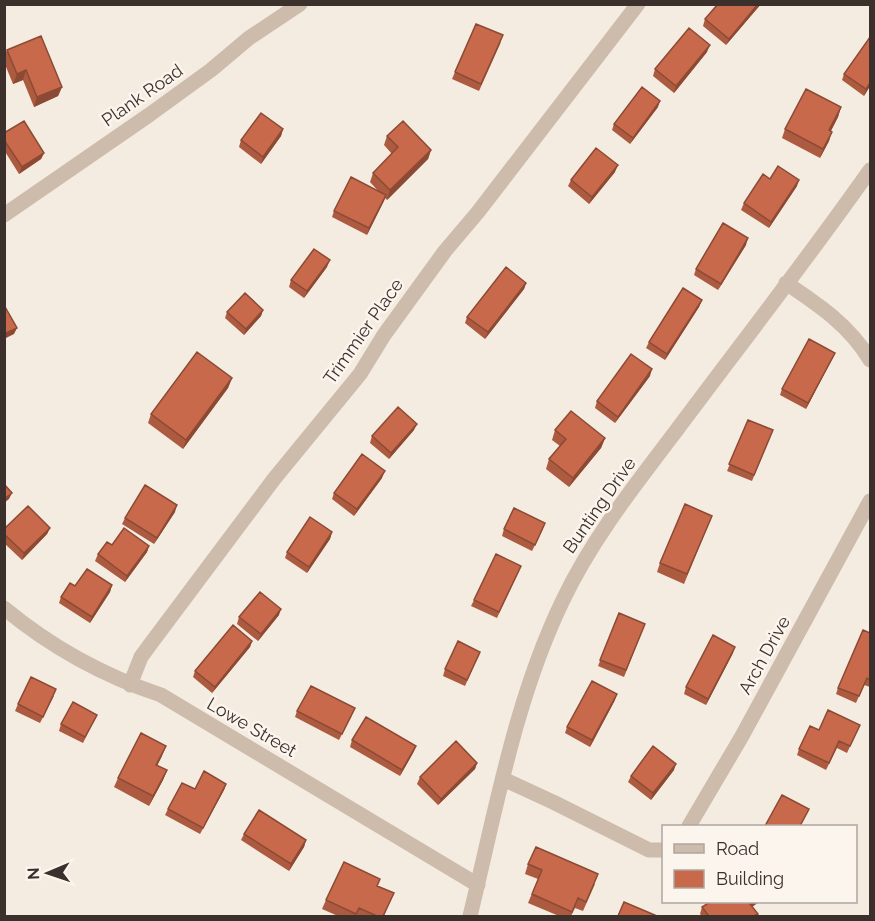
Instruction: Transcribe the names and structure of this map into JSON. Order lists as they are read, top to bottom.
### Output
{
  "streets": {
    "street": [
      "Plank Road",
      "Trimmier Place",
      "Bunting Drive",
      "Arch Drive",
      "Lowe Street"
    ]
  },
  "crossings": [
    ["Trimmier Place", "Lowe Street"],
    ["Bunting Drive", "Lowe Street"]
  ],
  "legend": ["Road", "Building"],
  "north": "left"
}
